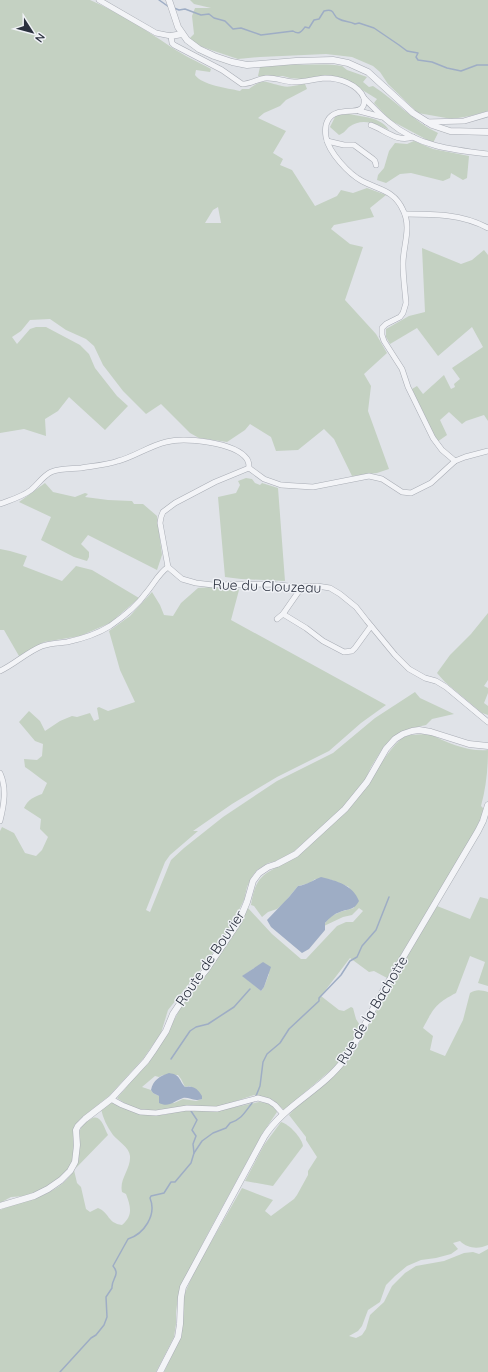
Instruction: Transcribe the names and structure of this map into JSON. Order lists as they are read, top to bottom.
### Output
{
  "streets": {
    "street": ["Rue du Clouzeau", "Route de Bouvier", "Rue de la Bachotte"]
  },
  "north": "bottom right"
}
